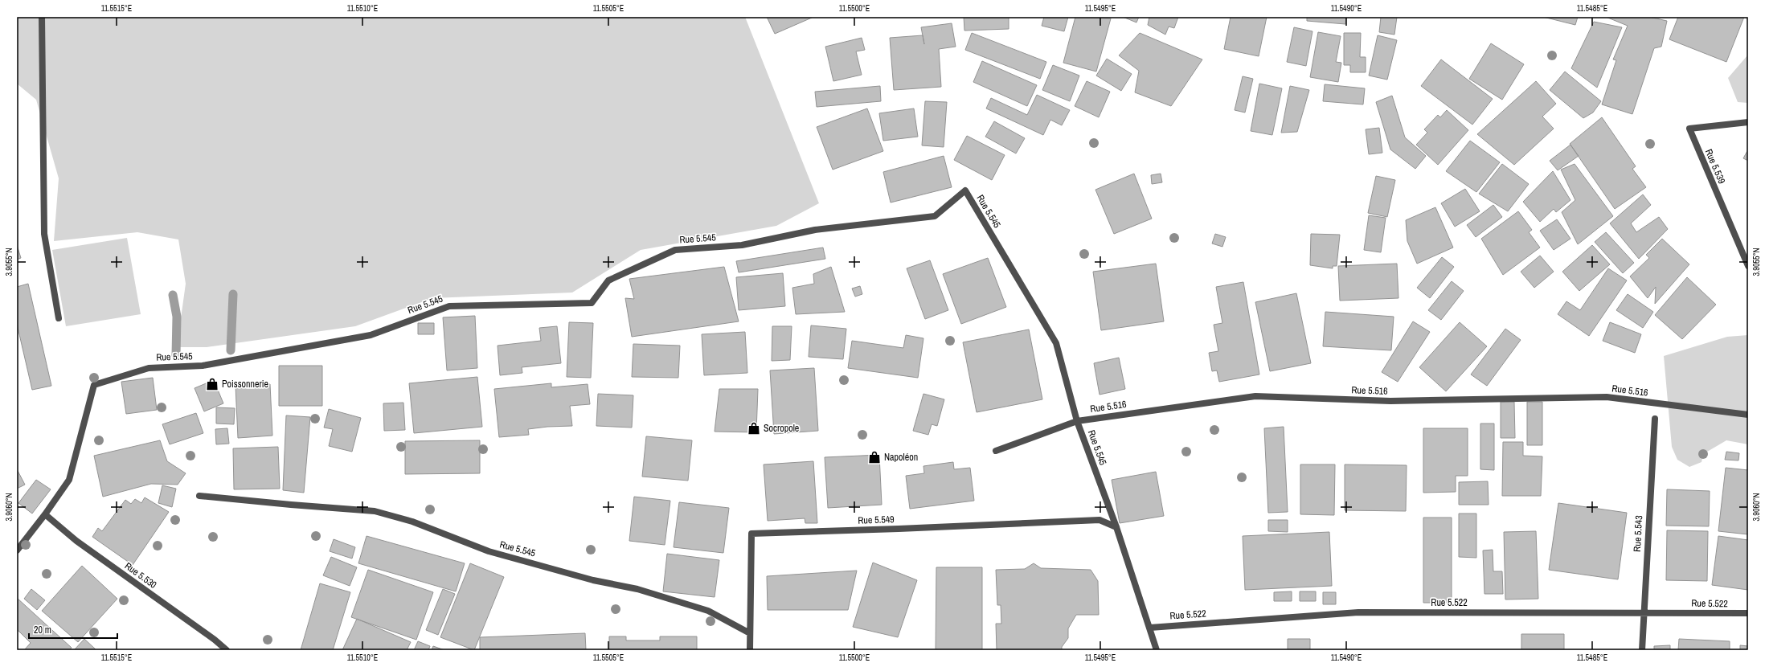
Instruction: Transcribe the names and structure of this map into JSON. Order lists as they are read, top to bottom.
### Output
{
  "streets": {
    "street": [
      "Rue 5.539",
      "Rue 5.545",
      "Rue 5.516",
      "Rue 5.549",
      "Rue 5.543",
      "Rue 5.530",
      "Rue 5.522"
    ]
  },
  "crossings": [
    ["Rue 5.545", "Rue 5.516"],
    ["Rue 5.545", "Rue 5.549"],
    ["Rue 5.545", "Rue 5.530"],
    ["Rue 5.545", "Rue 5.522"],
    ["Rue 5.543", "Rue 5.522"]
  ],
  "places": {
    "shop": ["Poissonnerie", "Socropole", "Napoléon"]
  },
  "scale_bar": "20 m",
  "coordinates": [
    "11.5515°E",
    "11.5510°E",
    "11.5505°E",
    "11.5500°E",
    "11.5495°E",
    "11.5490°E",
    "11.5485°E",
    "3.9055°N",
    "3.9060°N"
  ]
}
